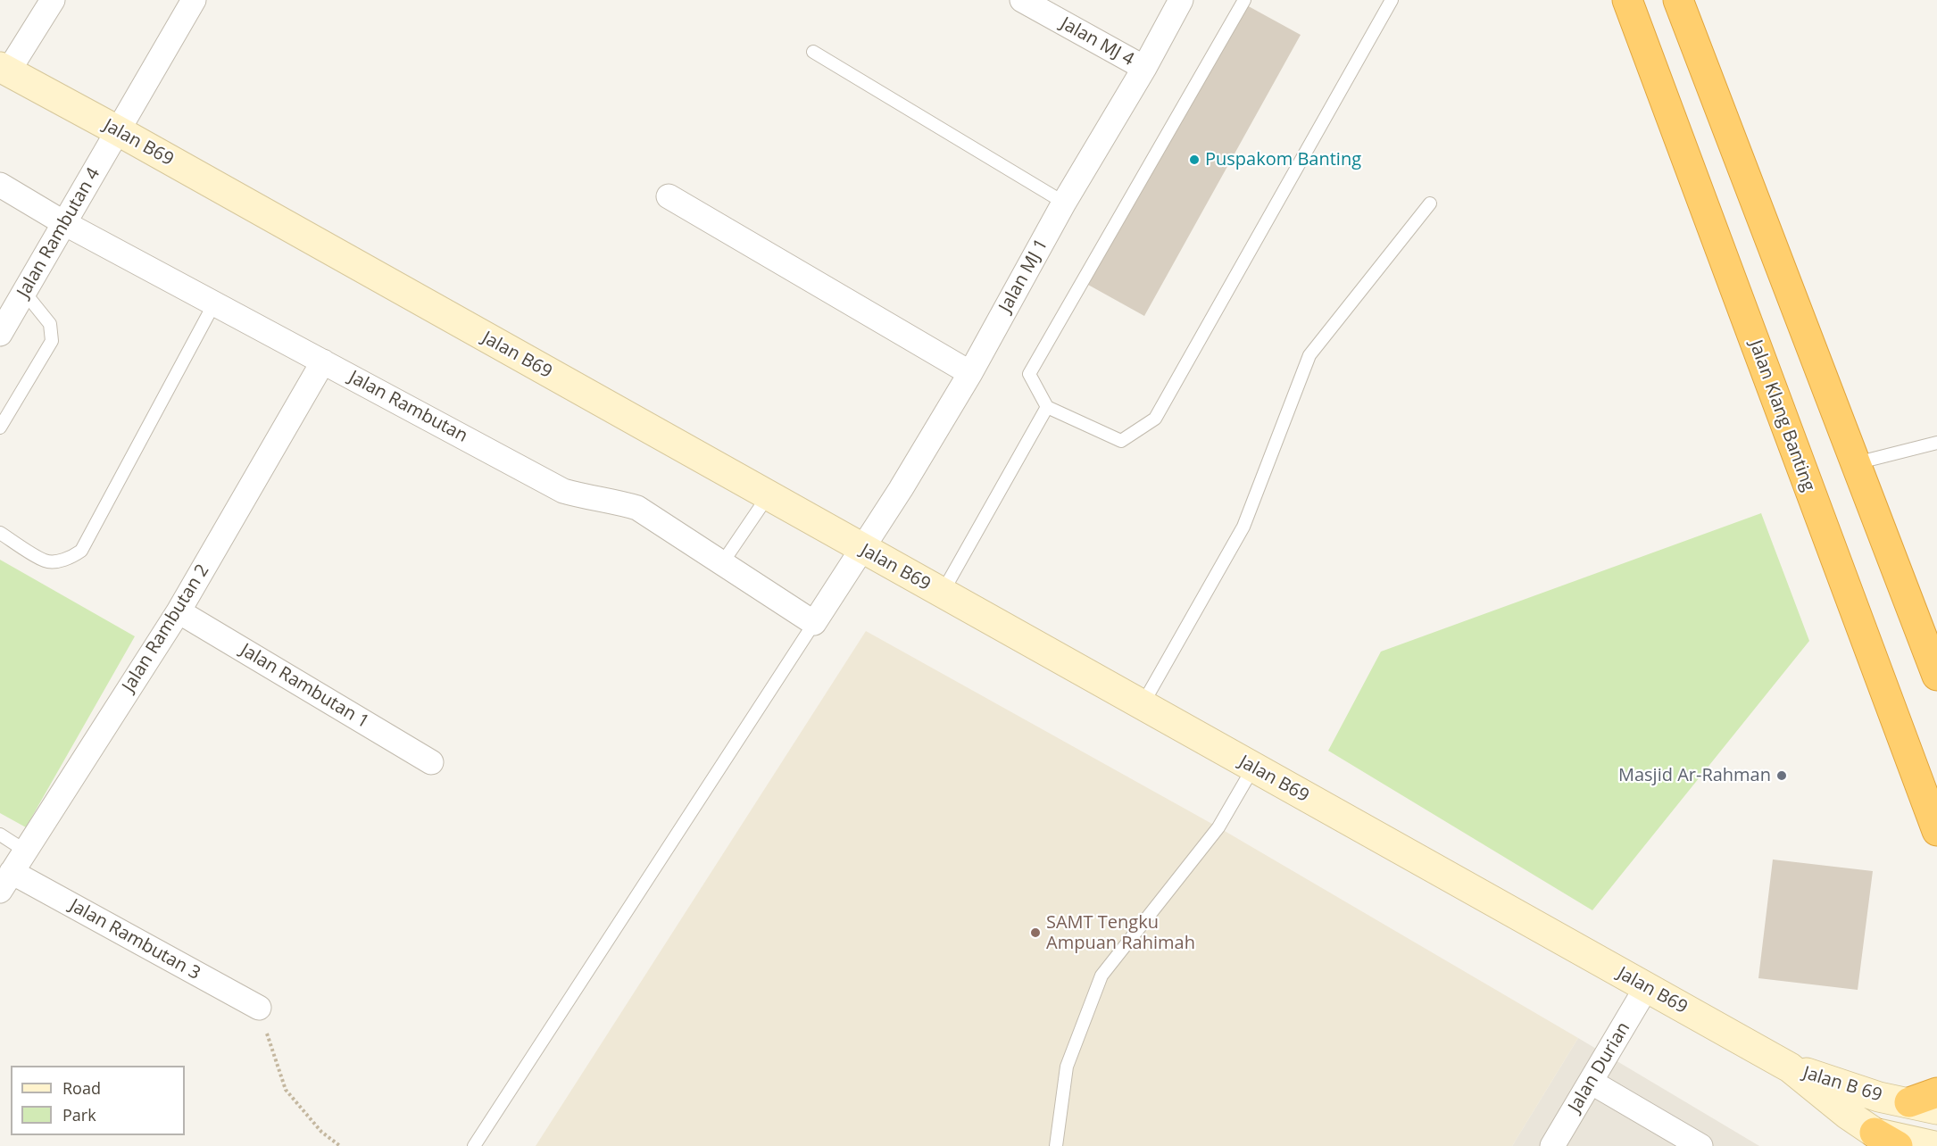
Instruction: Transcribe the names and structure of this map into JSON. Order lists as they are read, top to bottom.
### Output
{
  "streets": {
    "highway": ["Jalan Klang Banting"],
    "main road": ["Jalan B69", "Jalan B 69"],
    "street": [
      "Jalan MJ 4",
      "Jalan Rambutan 4",
      "Jalan MJ 1",
      "Jalan Rambutan",
      "Jalan Rambutan 2",
      "Jalan Rambutan 1",
      "Jalan Rambutan 3",
      "Jalan Durian"
    ]
  },
  "crossings": [
    ["Jalan MJ 4", "Jalan MJ 1"],
    ["Jalan B69", "Jalan Rambutan 4"],
    ["Jalan B69", "Jalan MJ 1"],
    ["Jalan B69", "Jalan Durian"],
    ["Jalan B69", "Jalan B 69"],
    ["Jalan Rambutan 4", "Jalan Rambutan"],
    ["Jalan MJ 1", "Jalan Rambutan"],
    ["Jalan Rambutan", "Jalan Rambutan 2"],
    ["Jalan Rambutan 2", "Jalan Rambutan 1"],
    ["Jalan Rambutan 2", "Jalan Rambutan 3"]
  ],
  "places": ["Puspakom Banting", "Masjid Ar-Rahman", "SAMT Tengku Ampuan Rahimah"],
  "legend": ["Road", "Park"]
}
